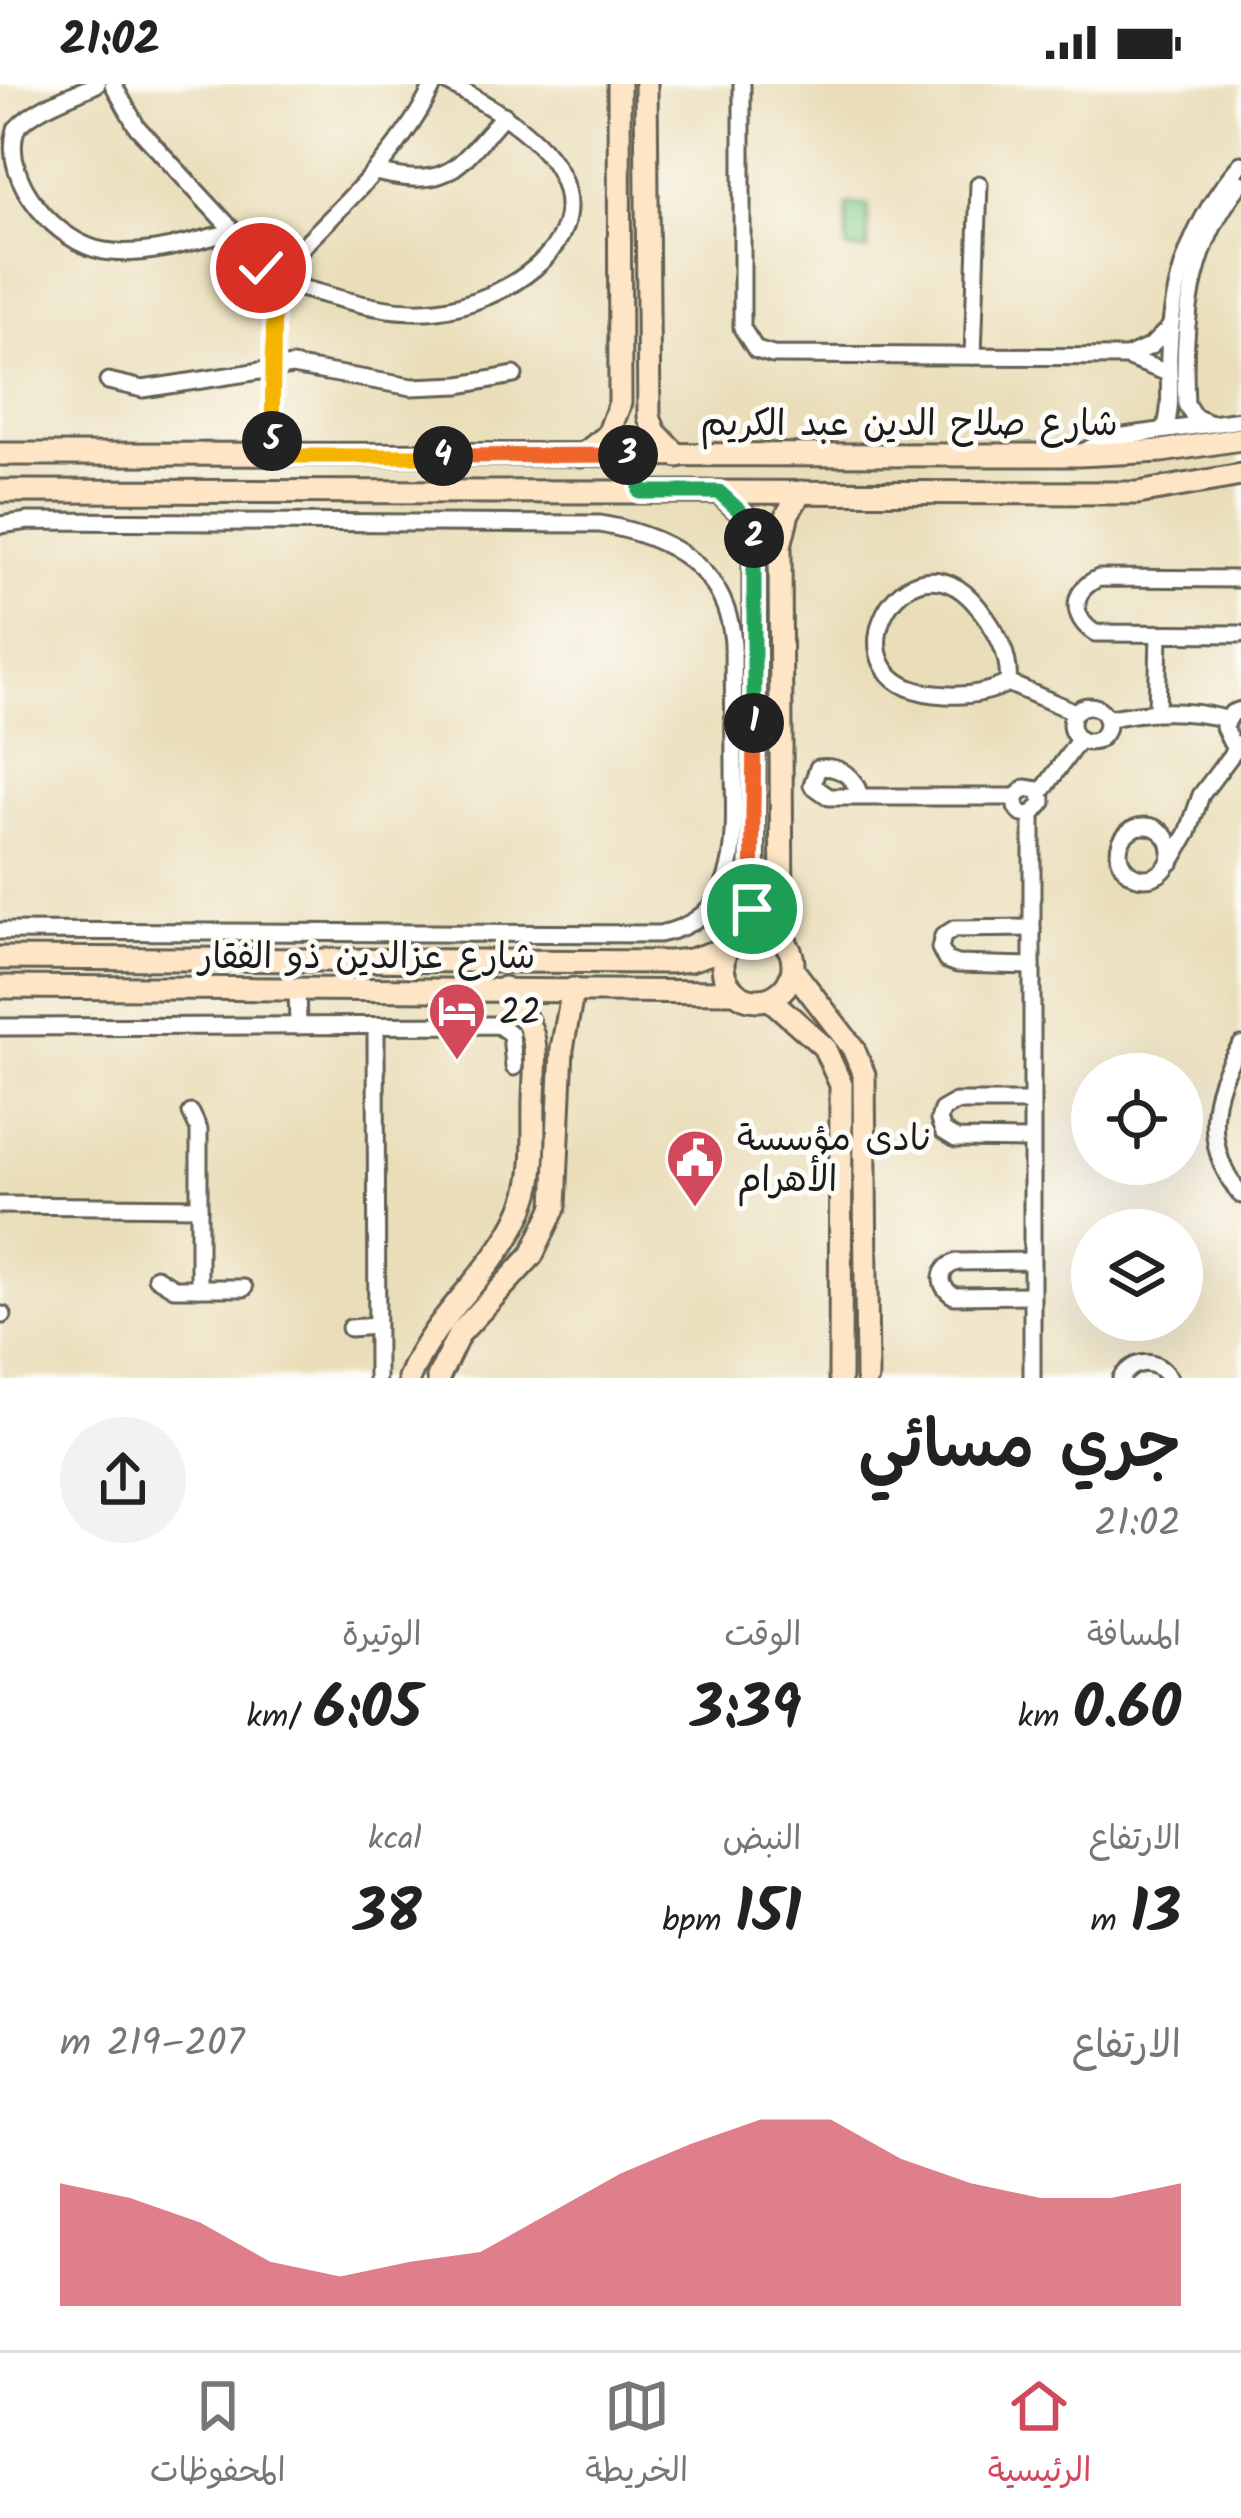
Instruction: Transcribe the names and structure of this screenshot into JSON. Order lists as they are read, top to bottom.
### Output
{
  "streets": {
    "street": ["شارع صلاح الدين عبد الكريم", "شارع عزالدين ذو الفقار"]
  },
  "places": {
    "hotel": ["22"],
    "public building": ["نادى مؤسسة الأهرام"]
  },
  "page": {
    "status": "21:02",
    "pins": [
      "5",
      "3",
      "4",
      "2",
      "1"
    ],
    "heading": ["جري مسائي", "21:02"],
    "stats": [
      ["المسافة", "0.60 km"],
      ["الوقت", "3:39"],
      ["الوتيرة", "6:05 /km"],
      ["الارتفاع", "13 m"],
      ["النبض", "151 bpm"],
      ["kcal", "38"]
    ],
    "chart": ["الارتفاع", "207–219 m"],
    "tabs": ["الرئيسية", "الخريطة", "المحفوظات"]
  }
}
